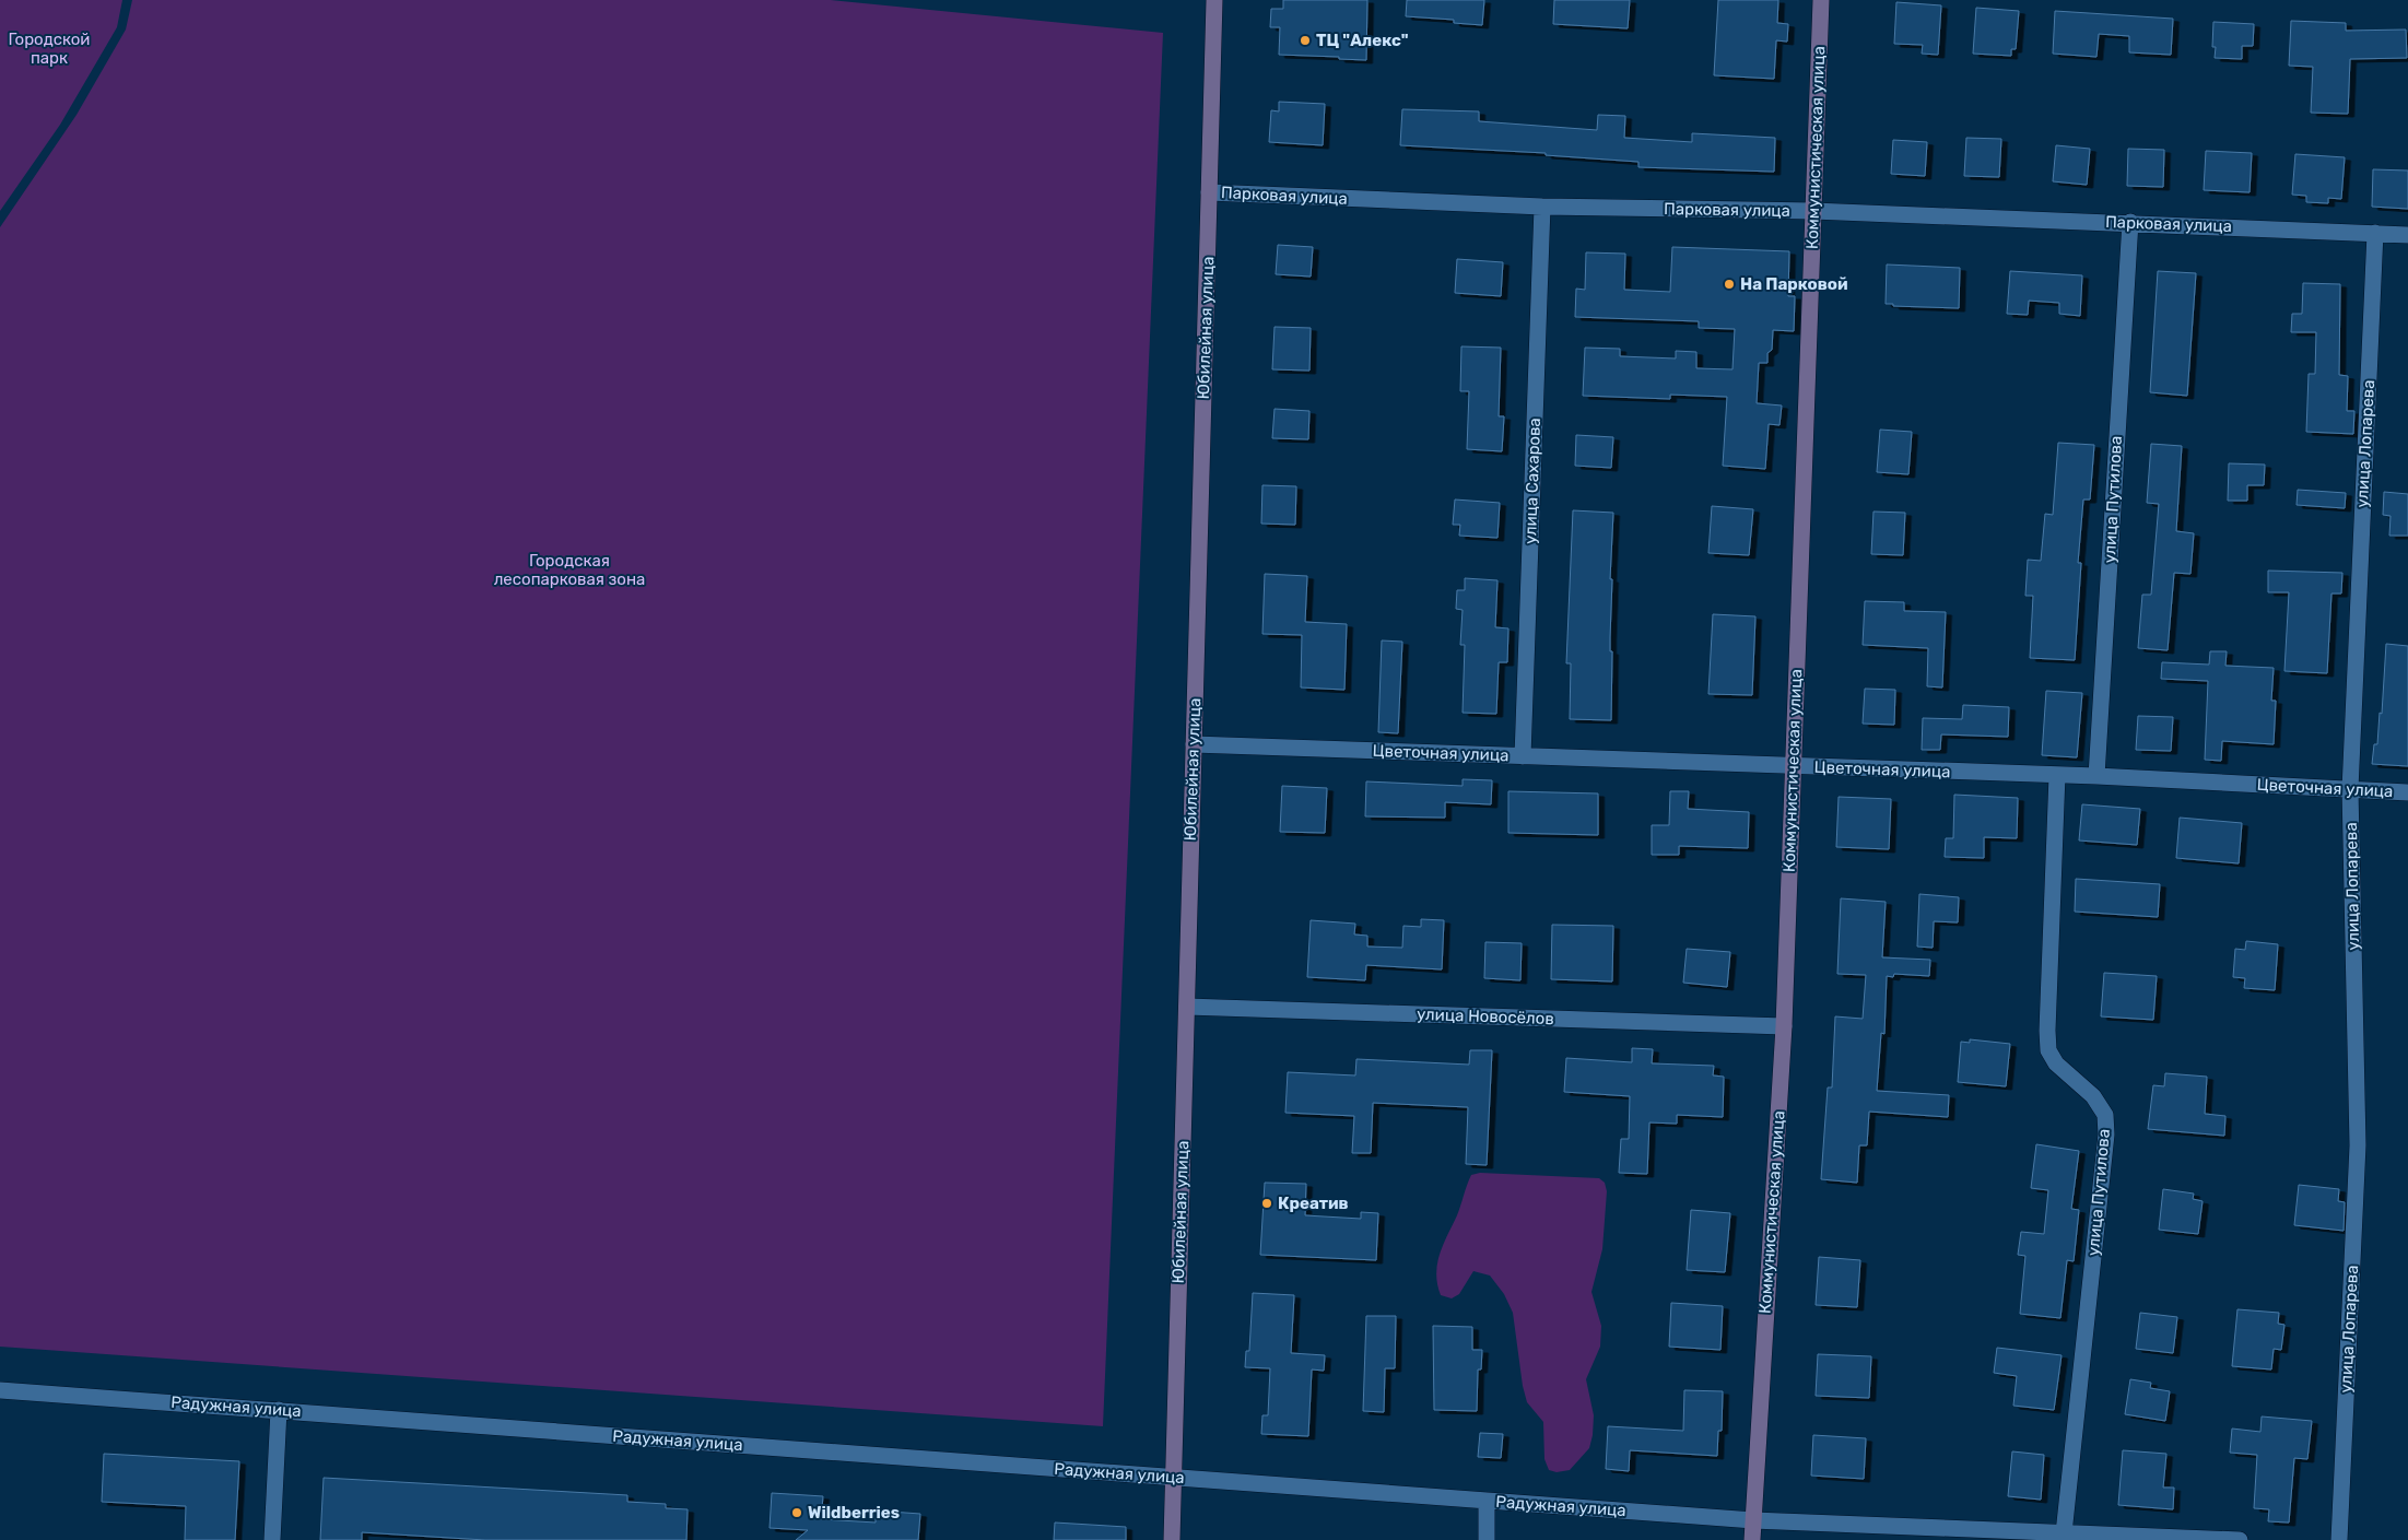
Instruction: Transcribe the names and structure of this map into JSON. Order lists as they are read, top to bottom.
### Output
{
  "streets": {
    "street": [
      "Коммунистическая улица",
      "Парковая улица",
      "Юбилейная улица",
      "улица Лопарева",
      "улица Сахарова",
      "улица Путилова",
      "Цветочная улица",
      "улица Новосёлов",
      "Радужная улица"
    ]
  },
  "crossings": [
    ["Коммунистическая улица", "Парковая улица"],
    ["Коммунистическая улица", "Цветочная улица"],
    ["Коммунистическая улица", "улица Новосёлов"],
    ["Коммунистическая улица", "Радужная улица"],
    ["Парковая улица", "Юбилейная улица"],
    ["Парковая улица", "улица Лопарева"],
    ["Парковая улица", "улица Сахарова"],
    ["Парковая улица", "улица Путилова"],
    ["Юбилейная улица", "Цветочная улица"],
    ["Юбилейная улица", "улица Новосёлов"],
    ["Юбилейная улица", "Радужная улица"],
    ["улица Лопарева", "Цветочная улица"],
    ["улица Сахарова", "Цветочная улица"],
    ["улица Путилова", "Цветочная улица"],
    ["улица Путилова", "Радужная улица"]
  ],
  "parks": ["Городской парк", "Городская лесопарковая зона"],
  "places": [
    "ТЦ \"Алекс\"",
    "На Парковой",
    "Креатив",
    "Wildberries"
  ]
}
